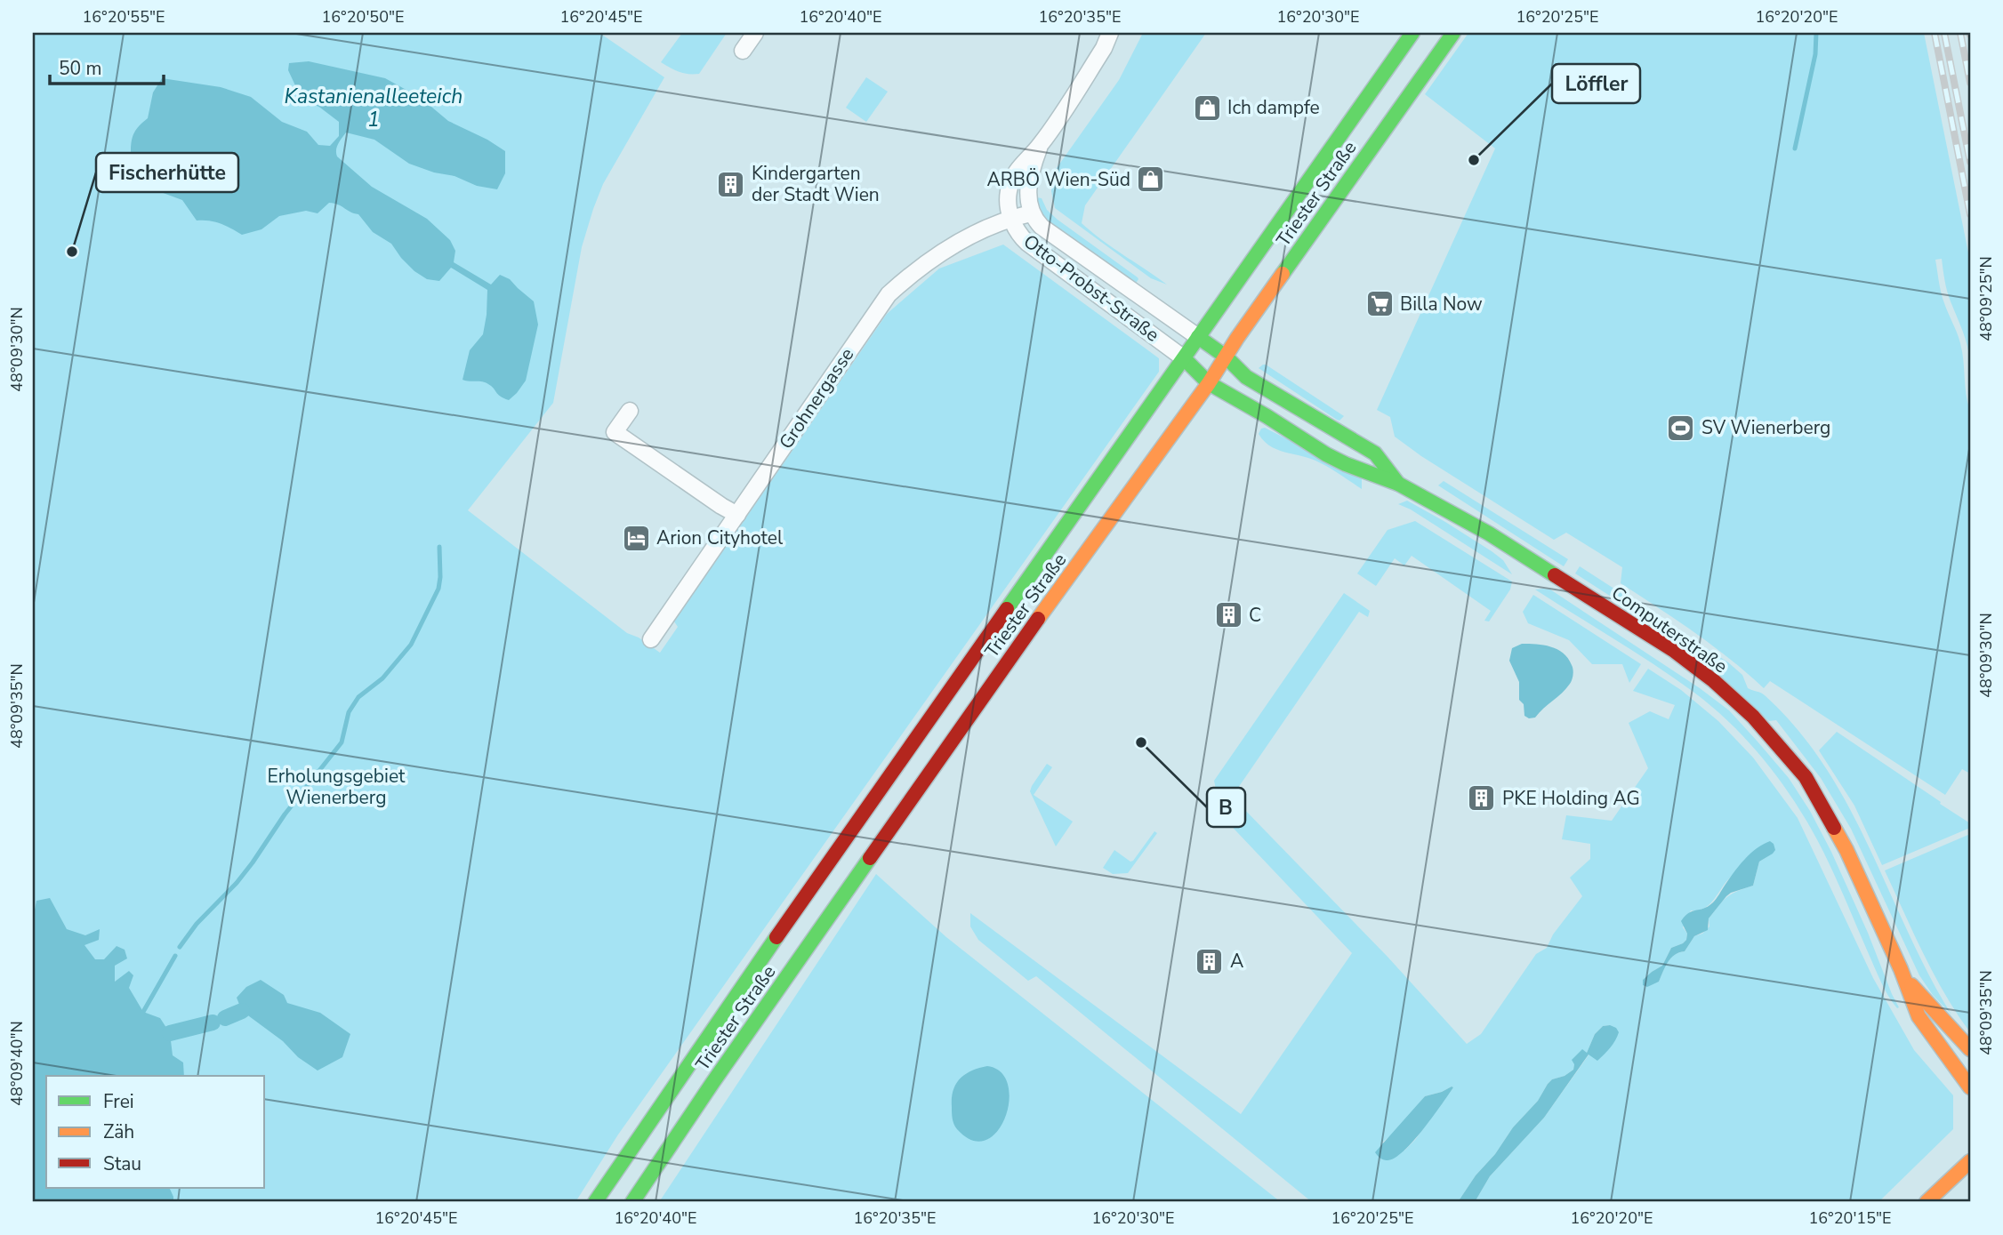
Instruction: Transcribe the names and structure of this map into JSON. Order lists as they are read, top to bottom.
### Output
{
  "streets": {
    "main road": ["Triester Straße", "Computerstraße"],
    "street": ["Otto-Probst-Straße", "Grohnergasse"]
  },
  "crossings": [
    ["Triester Straße", "Otto-Probst-Straße"],
    ["Triester Straße", "Computerstraße"],
    ["Otto-Probst-Straße", "Grohnergasse"],
    ["Otto-Probst-Straße", "Computerstraße"]
  ],
  "water": ["Kastanienalleeteich 1"],
  "parks": ["Erholungsgebiet Wienerberg"],
  "places": {
    "shop": ["Ich dampfe", "ARBÖ Wien-Süd"],
    "other": ["Löffler", "Fischerhütte", "B"],
    "building": [
      "Kindergarten der Stadt Wien",
      "C",
      "PKE Holding AG",
      "A"
    ],
    "supermarket": ["Billa Now"],
    "sports": ["SV Wienerberg"],
    "hotel": ["Arion Cityhotel"]
  },
  "legend": ["Frei", "Zäh", "Stau"],
  "scale_bar": "50 m",
  "coordinates": [
    "16°20'55\"E",
    "16°20'50\"E",
    "16°20'45\"E",
    "16°20'40\"E",
    "16°20'35\"E",
    "16°20'30\"E",
    "16°20'25\"E",
    "16°20'20\"E",
    "48°09'25\"N",
    "48°09'30\"N",
    "48°09'35\"N",
    "48°09'40\"N",
    "16°20'15\"E"
  ]
}
